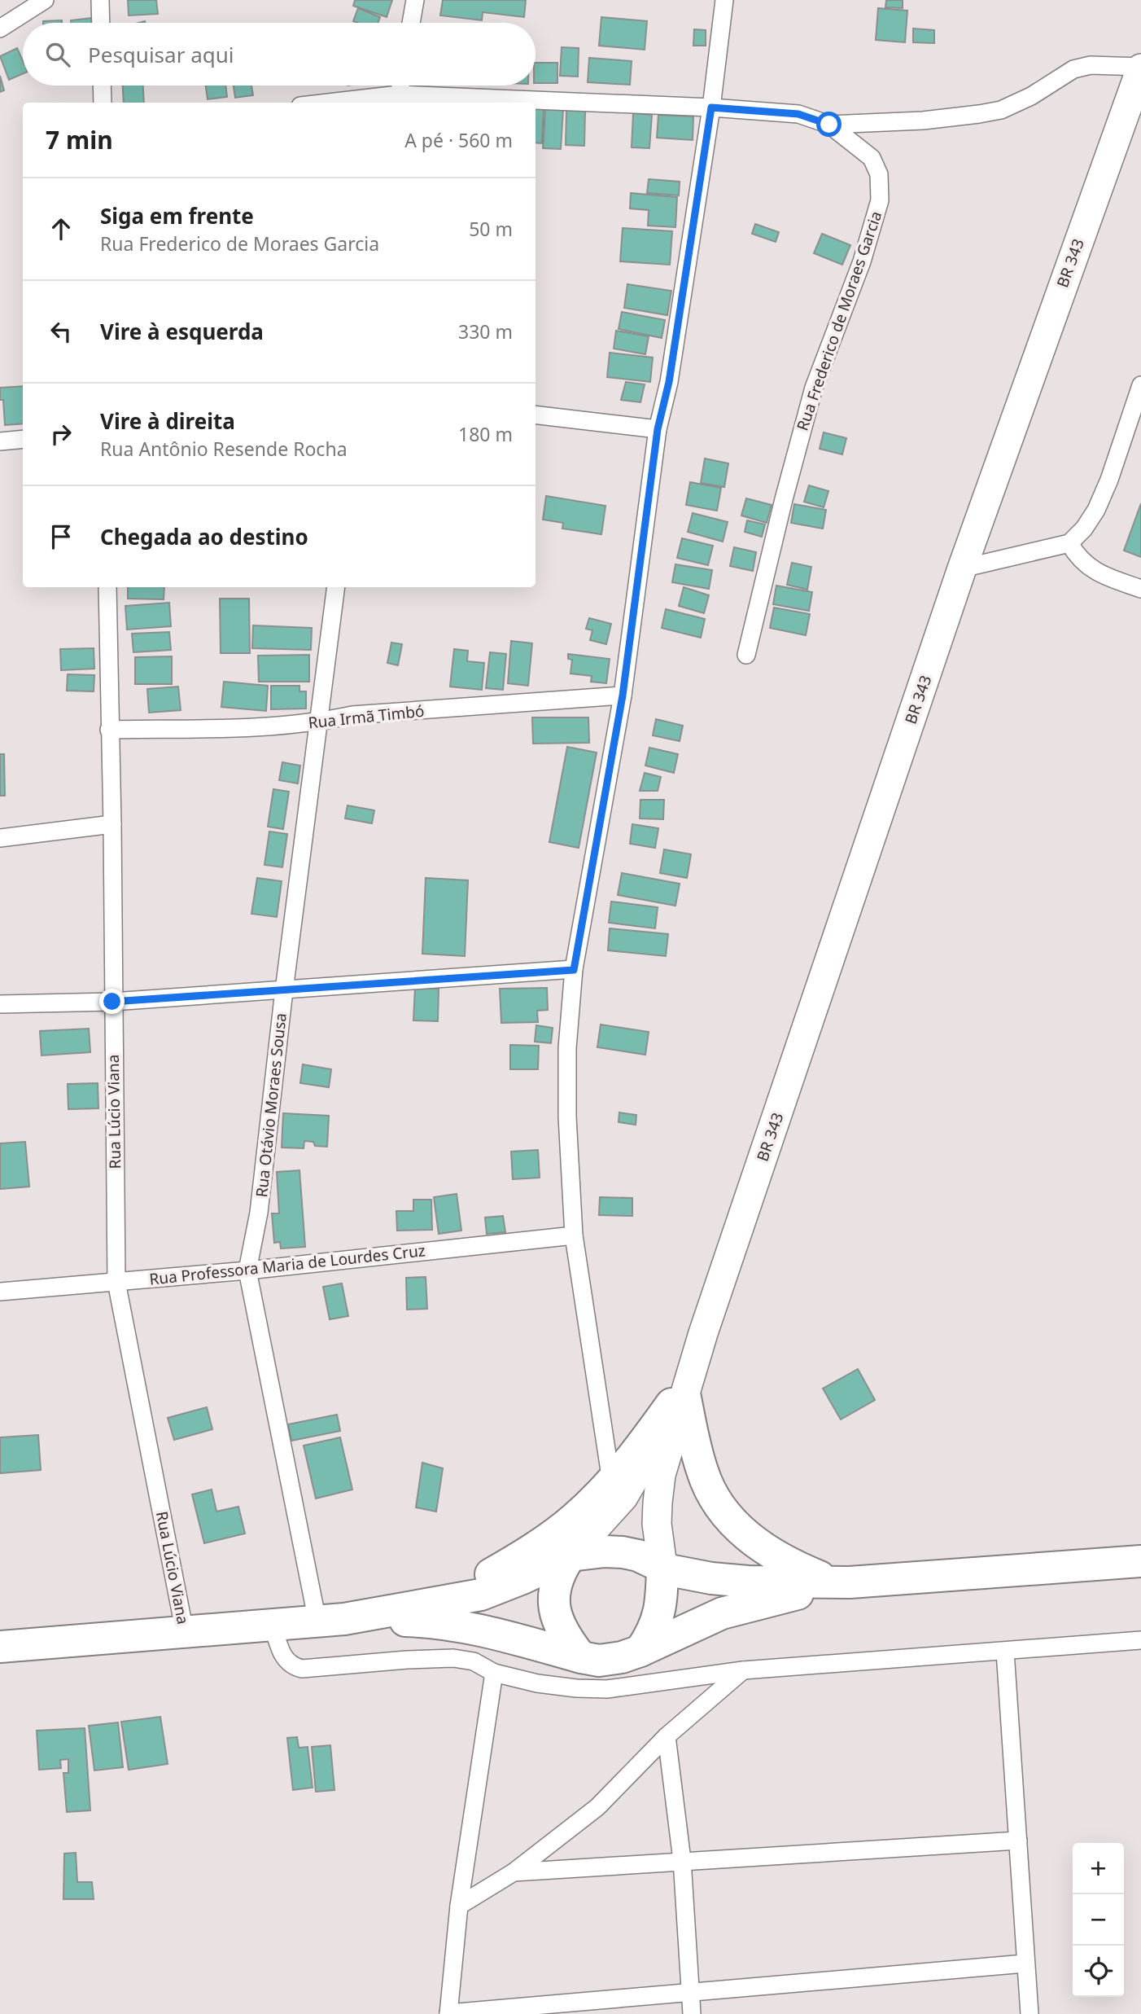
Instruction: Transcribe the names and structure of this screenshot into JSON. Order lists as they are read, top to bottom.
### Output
{
  "streets": {
    "main road": ["BR 343"],
    "street": [
      "Rua Frederico de Moraes Garcia",
      "Rua Irmã Timbó",
      "Rua Otávio Moraes Sousa",
      "Rua Lúcio Viana",
      "Rua Professora Maria de Lourdes Cruz"
    ]
  },
  "crossings": [
    ["Rua Irmã Timbó", "Rua Otávio Moraes Sousa"],
    ["Rua Irmã Timbó", "Rua Lúcio Viana"],
    ["Rua Otávio Moraes Sousa", "Rua Professora Maria de Lourdes Cruz"],
    ["Rua Lúcio Viana", "Rua Professora Maria de Lourdes Cruz"]
  ],
  "page": {
    "search": "Pesquisar aqui",
    "heading": ["7 min", "A pé · 560 m"],
    "list": [
      ["Siga em frente", "Rua Frederico de Moraes Garcia", "50 m"],
      ["Vire à esquerda", "330 m"],
      ["Vire à direita", "Rua Antônio Resende Rocha", "180 m"],
      "Chegada ao destino"
    ],
    "map_buttons": ["+", "−"]
  }
}
